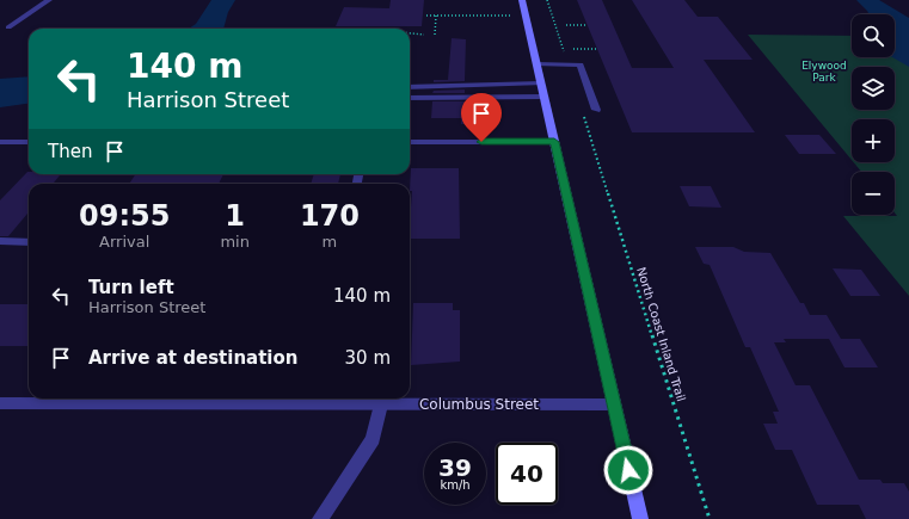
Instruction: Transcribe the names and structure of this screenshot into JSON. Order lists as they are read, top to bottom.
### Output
{
  "streets": {
    "street": ["Columbus Street"],
    "path": ["North Coast Inland Trail"]
  },
  "parks": ["Elywood Park"],
  "page": {
    "map_buttons": ["+", "−"],
    "turn": ["140 m", "Harrison Street"],
    "then": "Then",
    "eta": [
      "09:55",
      "Arrival",
      "1",
      "min",
      "170",
      "m"
    ],
    "list": [
      {
        "name": "Turn left",
        "note": "Harrison Street",
        "value": "140 m"
      },
      {
        "name": "Arrive at destination",
        "value": "30 m"
      }
    ],
    "speed": "39 km/h",
    "limit": "40"
  }
}
